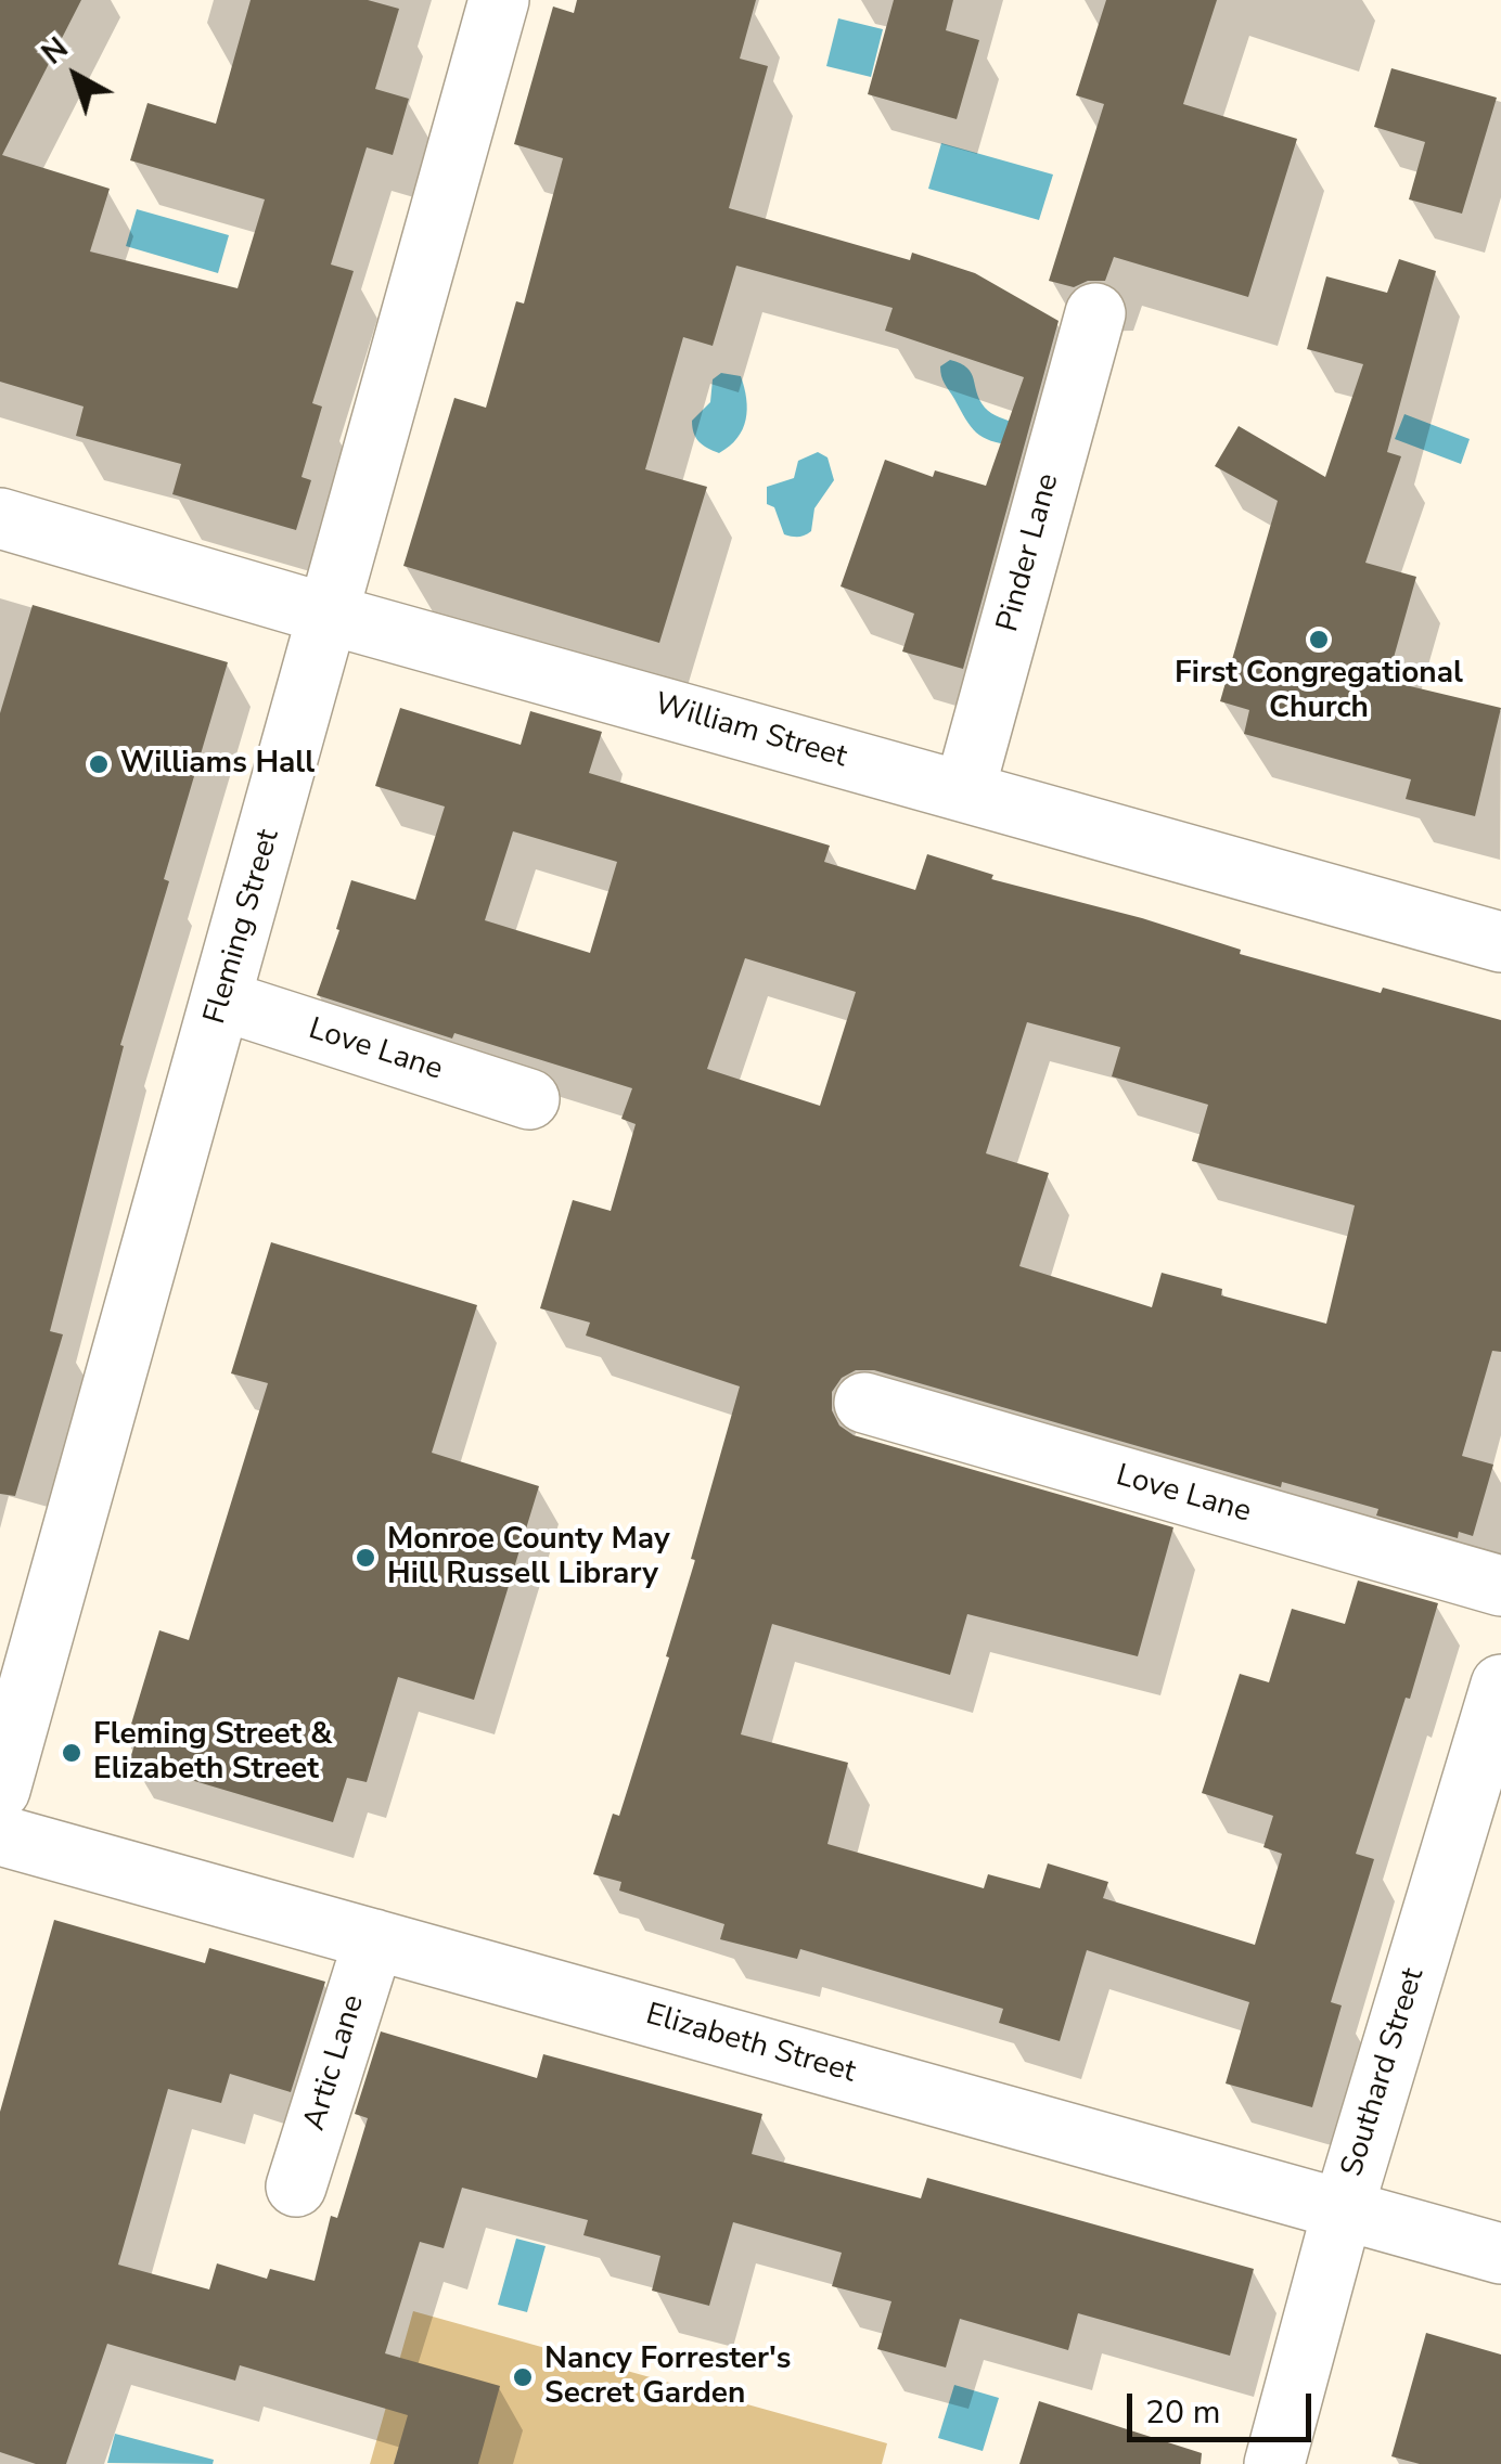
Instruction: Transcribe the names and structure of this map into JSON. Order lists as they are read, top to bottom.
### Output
{
  "streets": {
    "street": [
      "Pinder Lane",
      "William Street",
      "Fleming Street",
      "Love Lane",
      "Elizabeth Street",
      "Artic Lane",
      "Southard Street"
    ]
  },
  "crossings": [
    ["Pinder Lane", "William Street"],
    ["William Street", "Fleming Street"],
    ["Fleming Street", "Love Lane"],
    ["Elizabeth Street", "Artic Lane"],
    ["Elizabeth Street", "Southard Street"]
  ],
  "places": [
    "First Congregational Church",
    "Williams Hall",
    "Monroe County May Hill Russell Library",
    "Fleming Street & Elizabeth Street",
    "Nancy Forrester's Secret Garden"
  ],
  "scale_bar": "20 m",
  "north": "top left"
}
